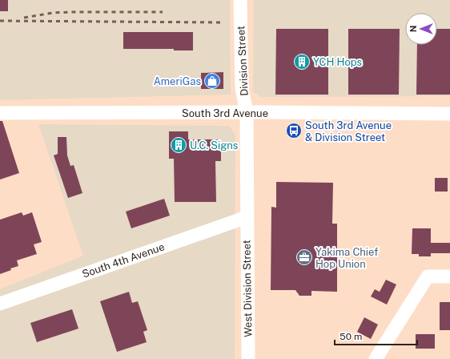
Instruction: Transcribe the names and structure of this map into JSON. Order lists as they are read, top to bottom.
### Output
{
  "streets": {
    "street": [
      "Division Street",
      "South 3rd Avenue",
      "South 4th Avenue",
      "West Division Street"
    ]
  },
  "crossings": [
    ["Division Street", "South 3rd Avenue"],
    ["Division Street", "South 4th Avenue"],
    ["Division Street", "West Division Street"],
    ["South 4th Avenue", "West Division Street"]
  ],
  "places": {
    "building": ["YCH Hops", "U.C. Signs"],
    "shop": ["AmeriGas"],
    "bus stop": ["South 3rd Avenue & Division Street"],
    "office": ["Yakima Chief Hop Union"]
  },
  "scale_bar": "50 m",
  "north": "left"
}
